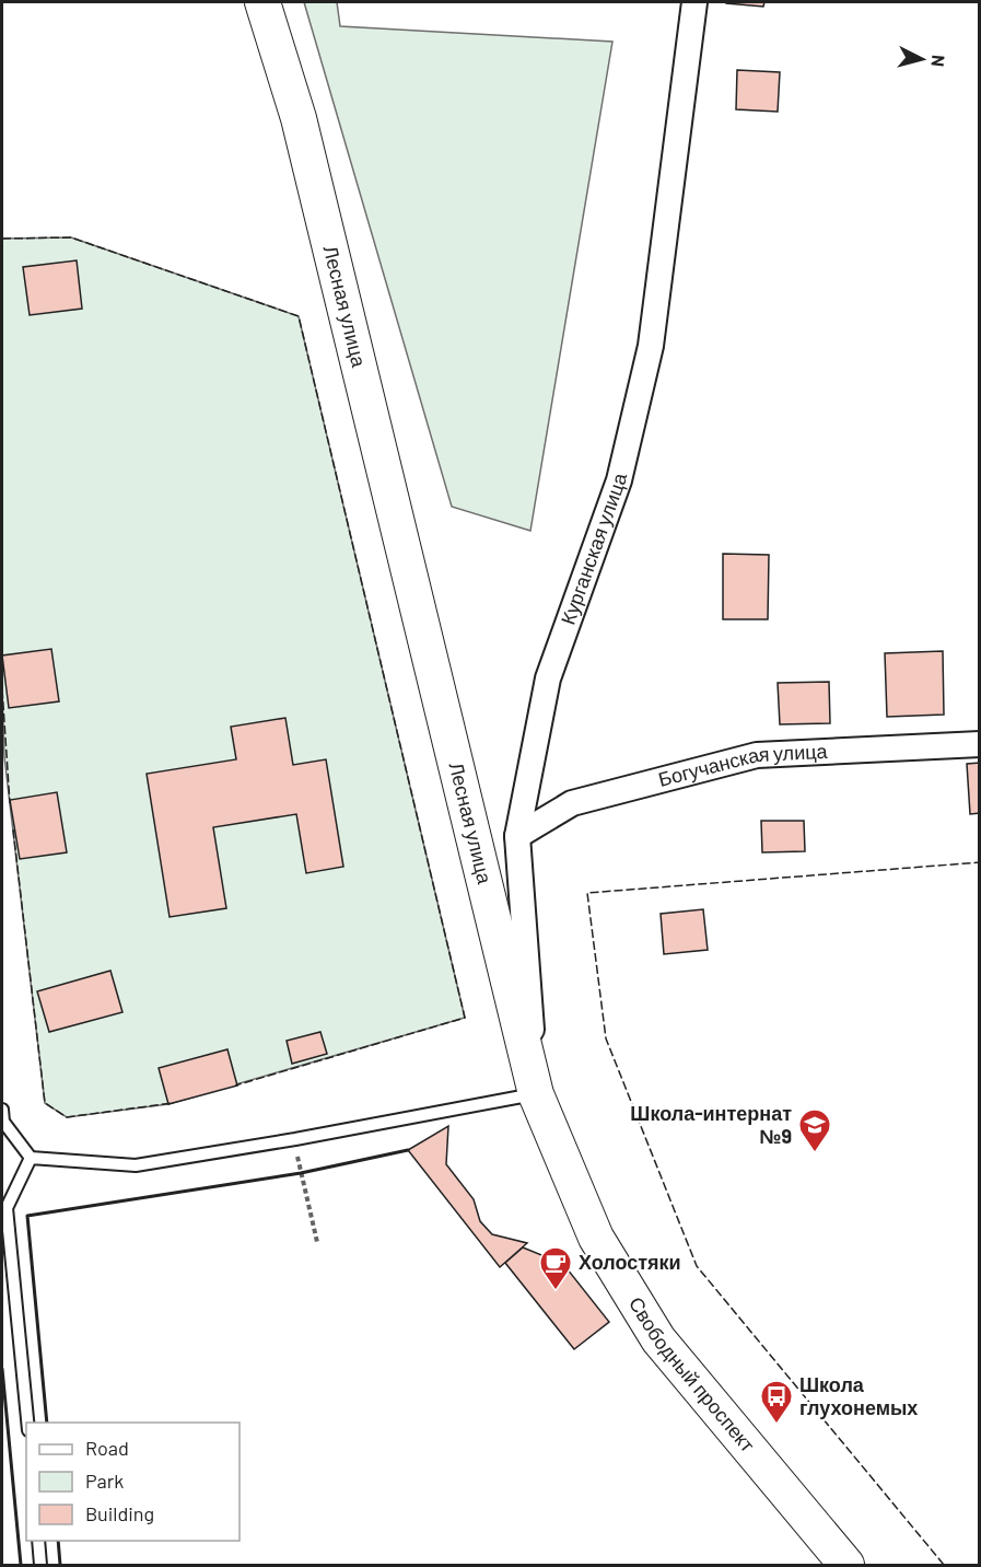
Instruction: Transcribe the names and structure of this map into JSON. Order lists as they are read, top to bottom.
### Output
{
  "streets": {
    "main road": ["Лесная улица", "Свободный проспект"],
    "street": ["Курганская улица", "Богучанская улица"]
  },
  "crossings": [
    ["Лесная улица", "Курганская улица"],
    ["Лесная улица", "Свободный проспект"],
    ["Курганская улица", "Богучанская улица"],
    ["Курганская улица", "Свободный проспект"]
  ],
  "places": {
    "school or university": ["Школа-интернат №9"],
    "cafe": ["Холостяки"],
    "bus stop": ["Школа глухонемых"]
  },
  "legend": ["Road", "Park", "Building"],
  "north": "right"
}
